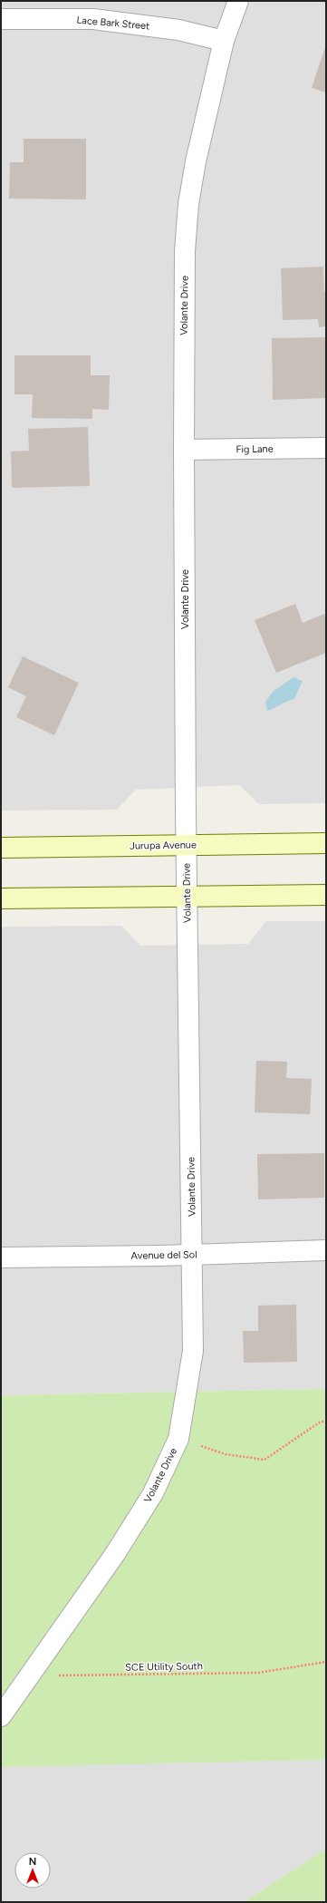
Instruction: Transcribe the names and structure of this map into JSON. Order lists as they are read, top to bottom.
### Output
{
  "streets": {
    "main road": ["Jurupa Avenue"],
    "street": [
      "Lace Bark Street",
      "Volante Drive",
      "Fig Lane",
      "Avenue del Sol"
    ],
    "path": ["SCE Utility South"]
  },
  "crossings": [
    ["Lace Bark Street", "Volante Drive"],
    ["Volante Drive", "Fig Lane"],
    ["Volante Drive", "Jurupa Avenue"],
    ["Volante Drive", "Avenue del Sol"],
    ["Volante Drive", "SCE Utility South"]
  ],
  "north": "top"
}
